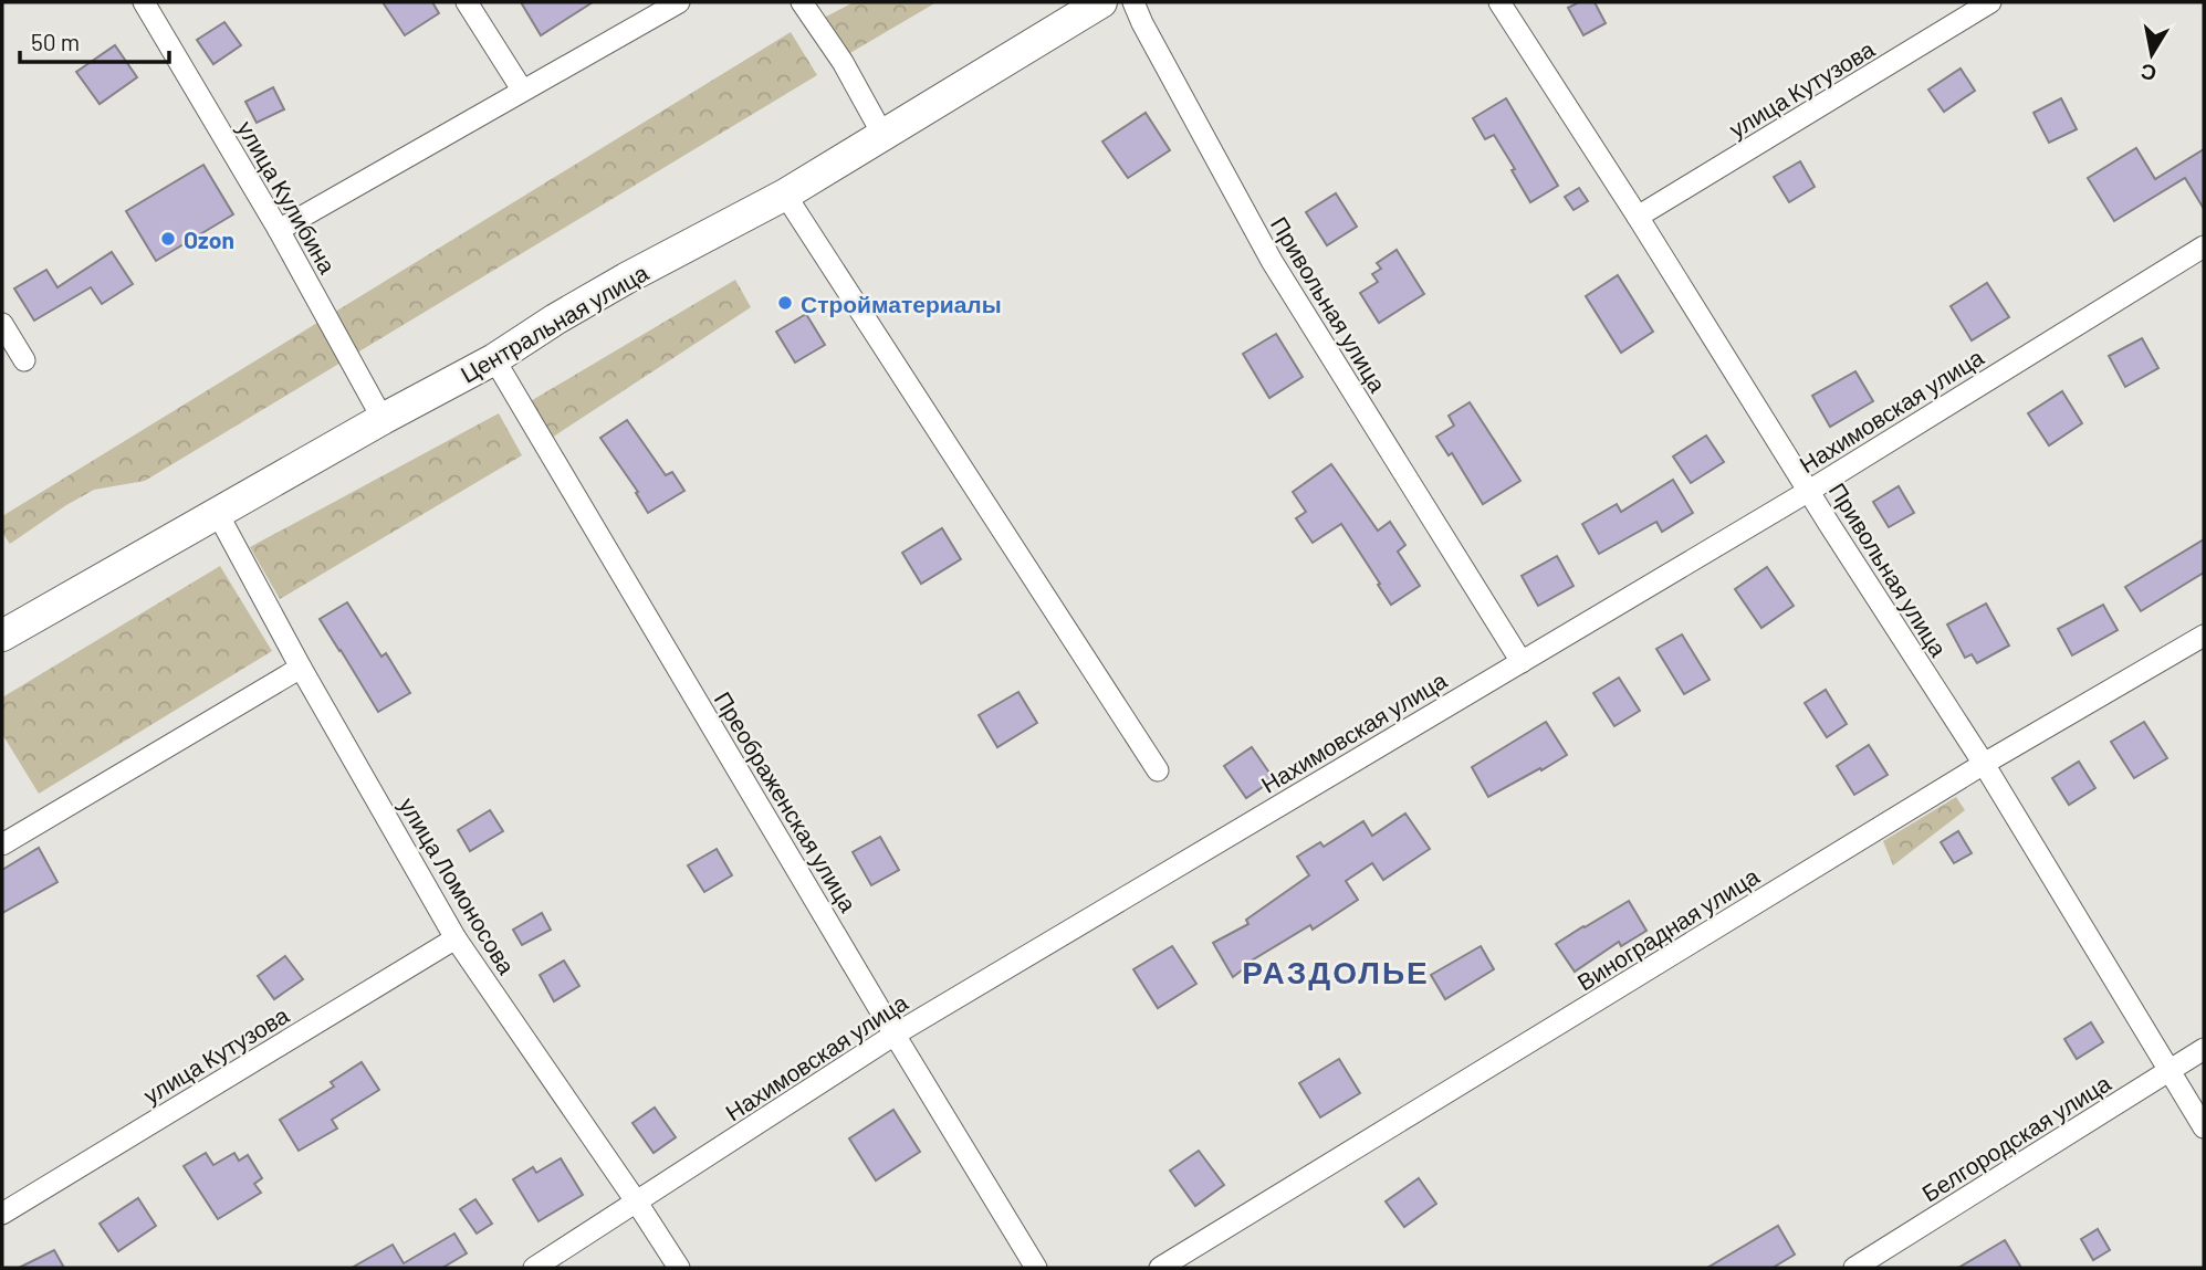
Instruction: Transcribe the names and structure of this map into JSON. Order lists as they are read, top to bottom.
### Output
{
  "streets": {
    "main road": ["Центральная улица"],
    "street": [
      "улица Кутузова",
      "улица Кулибина",
      "Привольная улица",
      "Нахимовская улица",
      "Преображенская улица",
      "улица Ломоносова",
      "Виноградная улица",
      "Белгородская улица"
    ]
  },
  "crossings": [
    ["улица Кутузова", "Привольная улица"],
    ["улица Кутузова", "улица Ломоносова"],
    ["улица Кулибина", "Центральная улица"],
    ["Привольная улица", "Нахимовская улица"],
    ["Привольная улица", "Виноградная улица"],
    ["Привольная улица", "Белгородская улица"],
    ["Центральная улица", "Преображенская улица"],
    ["Центральная улица", "улица Ломоносова"],
    ["Нахимовская улица", "Преображенская улица"],
    ["Нахимовская улица", "улица Ломоносова"]
  ],
  "districts": ["РАЗДОЛЬЕ"],
  "places": ["Ozon", "Стройматериалы"],
  "scale_bar": "50 m",
  "north": "bottom"
}
